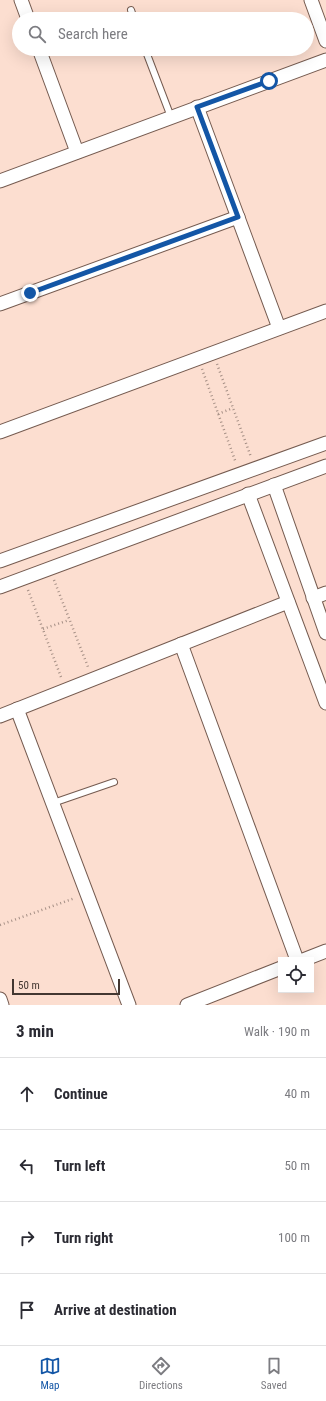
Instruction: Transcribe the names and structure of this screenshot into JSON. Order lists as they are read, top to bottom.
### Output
{
  "scale_bar": "50 m",
  "page": {
    "search": "Search here",
    "scale": "50 m",
    "heading": ["3 min", "Walk · 190 m"],
    "list": [
      ["Continue", "40 m"],
      ["Turn left", "50 m"],
      ["Turn right", "100 m"],
      "Arrive at destination"
    ],
    "nav": ["Map", "Directions", "Saved"]
  }
}
